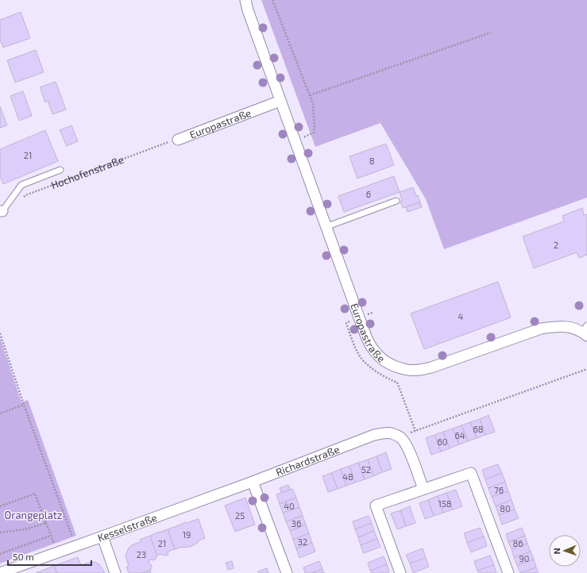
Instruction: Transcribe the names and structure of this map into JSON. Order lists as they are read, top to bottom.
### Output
{
  "streets": {
    "street": ["Europastraße", "Richardstraße", "Kesselstraße"],
    "path": ["Hochofenstraße"]
  },
  "crossings": [
    ["Europastraße", "Hochofenstraße"],
    ["Richardstraße", "Kesselstraße"]
  ],
  "parks": ["Orangeplatz"],
  "house_numbers": [
    "21",
    "8",
    "6",
    "2",
    "4",
    "68",
    "64",
    "60",
    "52",
    "48",
    "76",
    "158",
    "40",
    "80",
    "25",
    "36",
    "19",
    "32",
    "21",
    "86",
    "23",
    "90"
  ],
  "scale_bar": "50 m",
  "north": "left"
}
